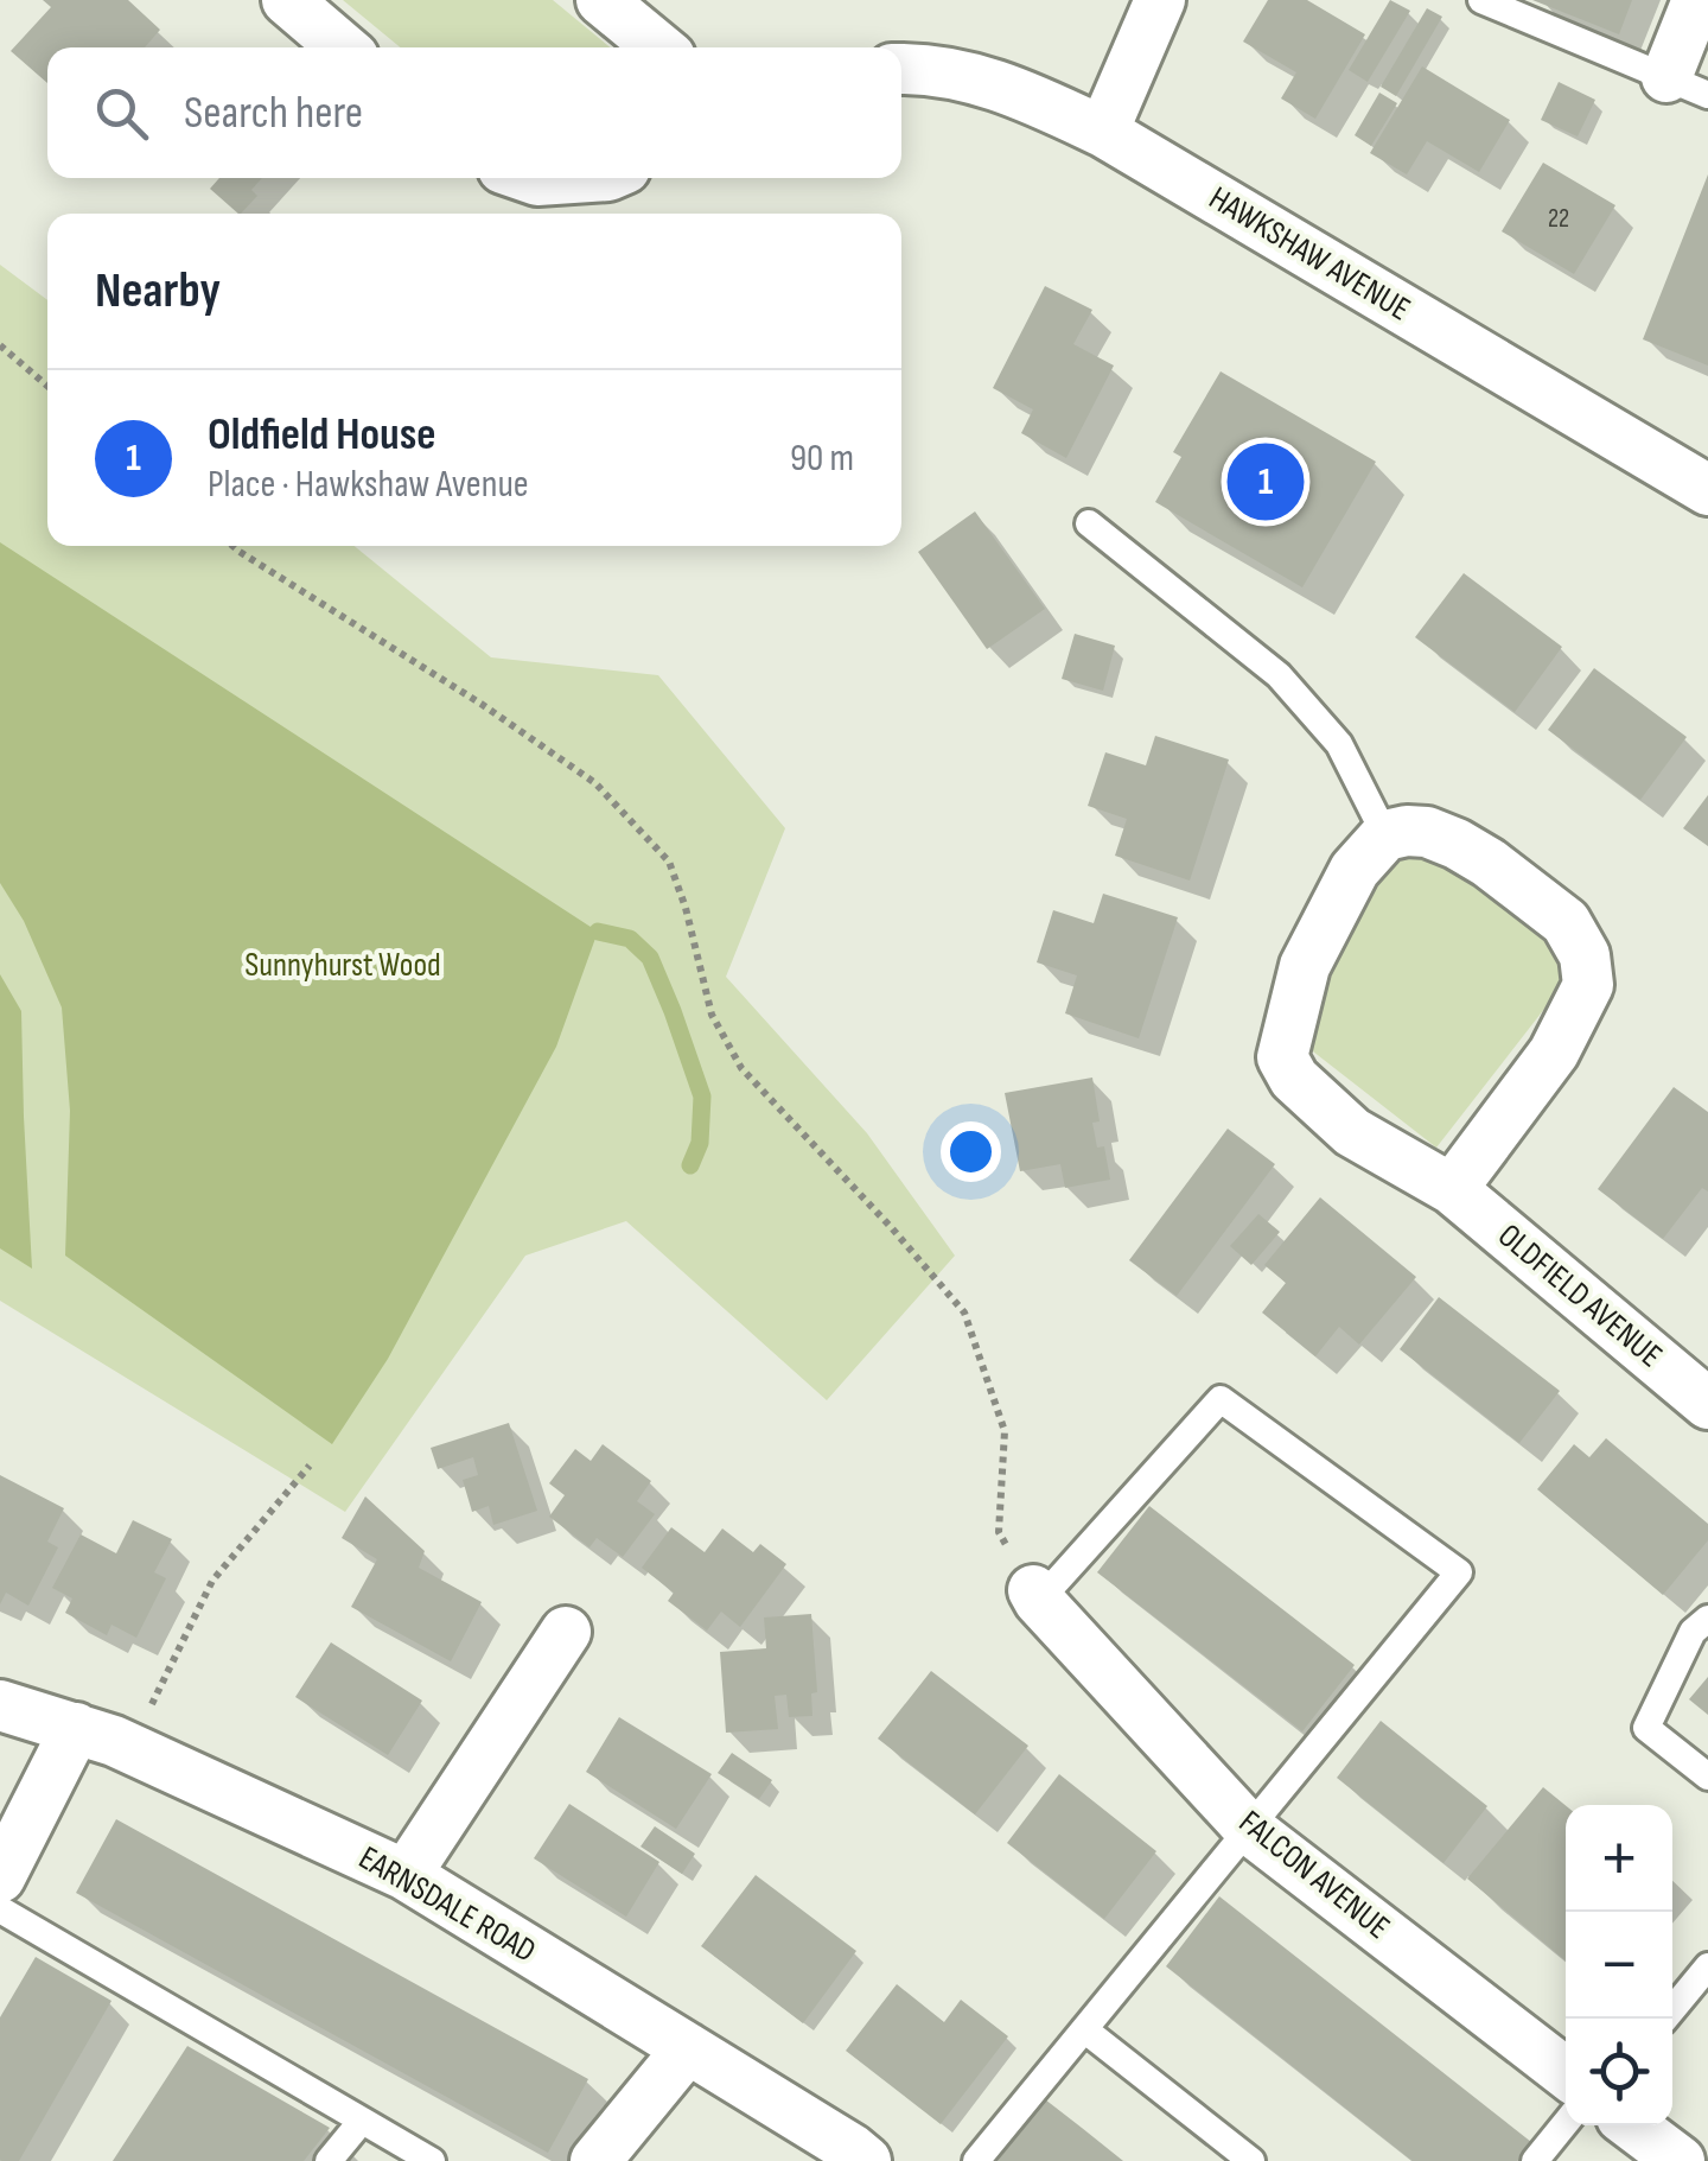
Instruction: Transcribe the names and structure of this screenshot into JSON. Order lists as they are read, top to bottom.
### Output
{
  "streets": {
    "street": [
      "HAWKSHAW AVENUE",
      "OLDFIELD AVENUE",
      "FALCON AVENUE",
      "EARNSDALE ROAD"
    ]
  },
  "parks": ["Sunnyhurst Wood"],
  "house_numbers": ["22"],
  "page": {
    "search": "Search here",
    "heading": "Nearby",
    "list": [
      {
        "mark": "1",
        "name": "Oldfield House",
        "note": "Place · Hawkshaw Avenue",
        "value": "90 m"
      }
    ],
    "pins": "1",
    "map_buttons": ["+", "−"]
  }
}
